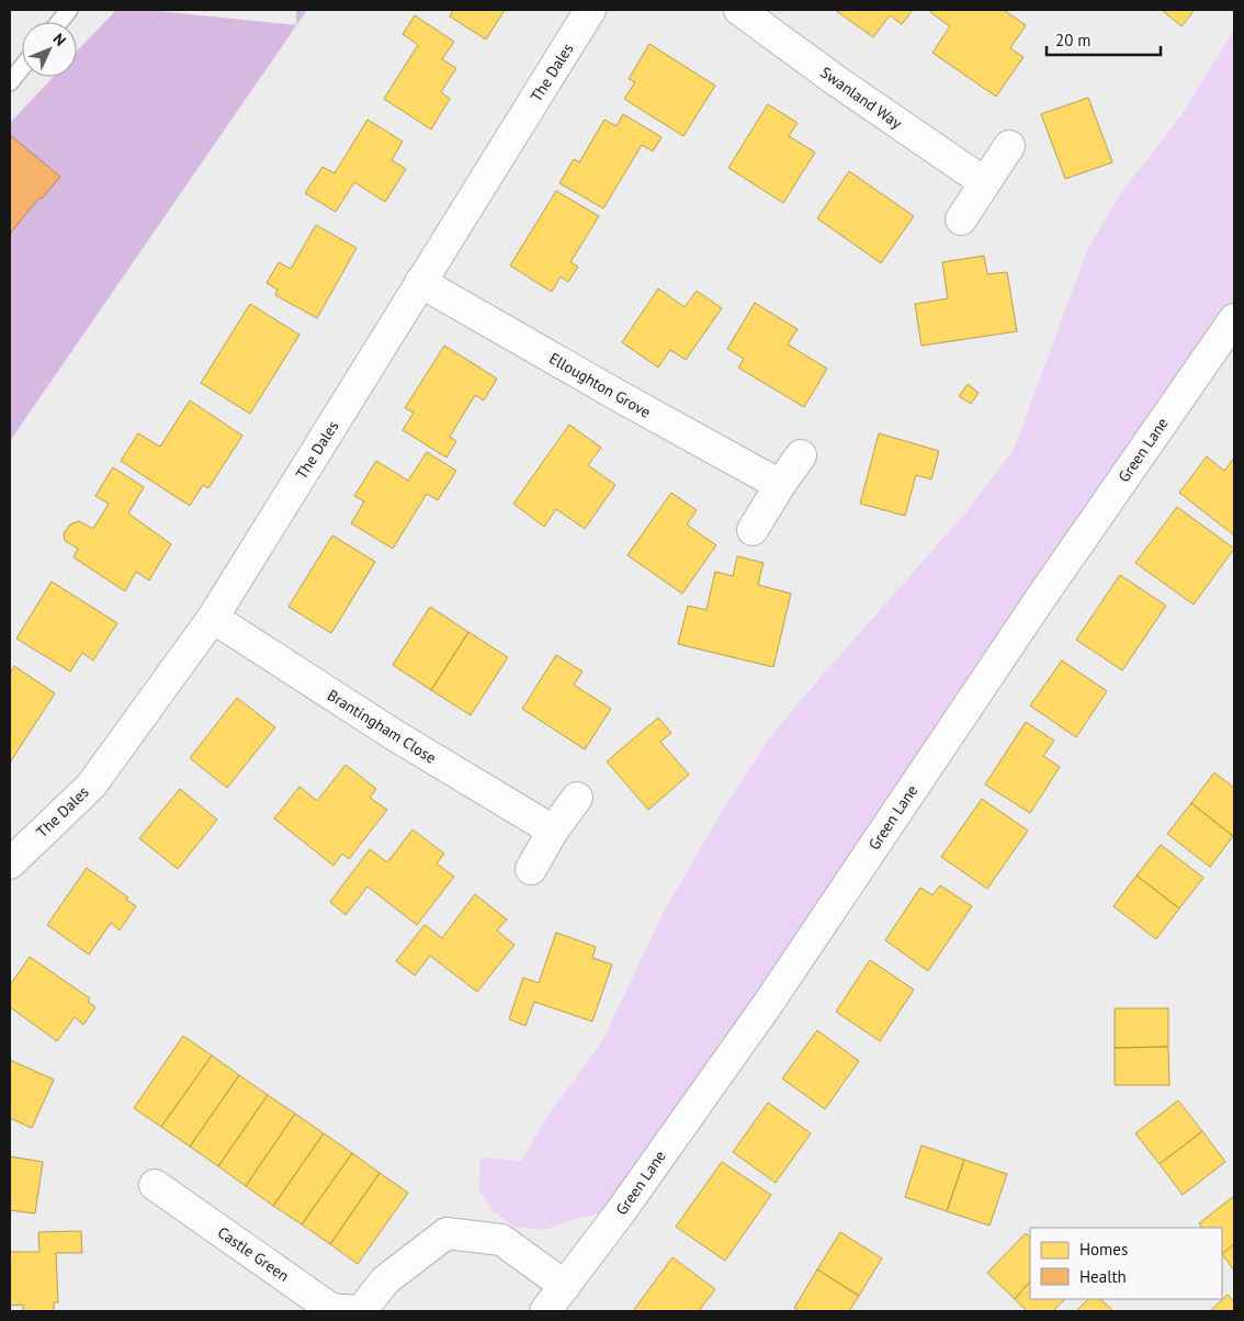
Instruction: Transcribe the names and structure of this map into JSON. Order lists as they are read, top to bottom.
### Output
{
  "streets": {
    "street": [
      "The Dales",
      "Swanland Way",
      "Elloughton Grove",
      "Green Lane",
      "Brantingham Close",
      "Castle Green"
    ]
  },
  "crossings": [
    ["The Dales", "Elloughton Grove"],
    ["The Dales", "Brantingham Close"]
  ],
  "legend": ["Homes", "Health"],
  "scale_bar": "20 m",
  "north": "top right"
}
